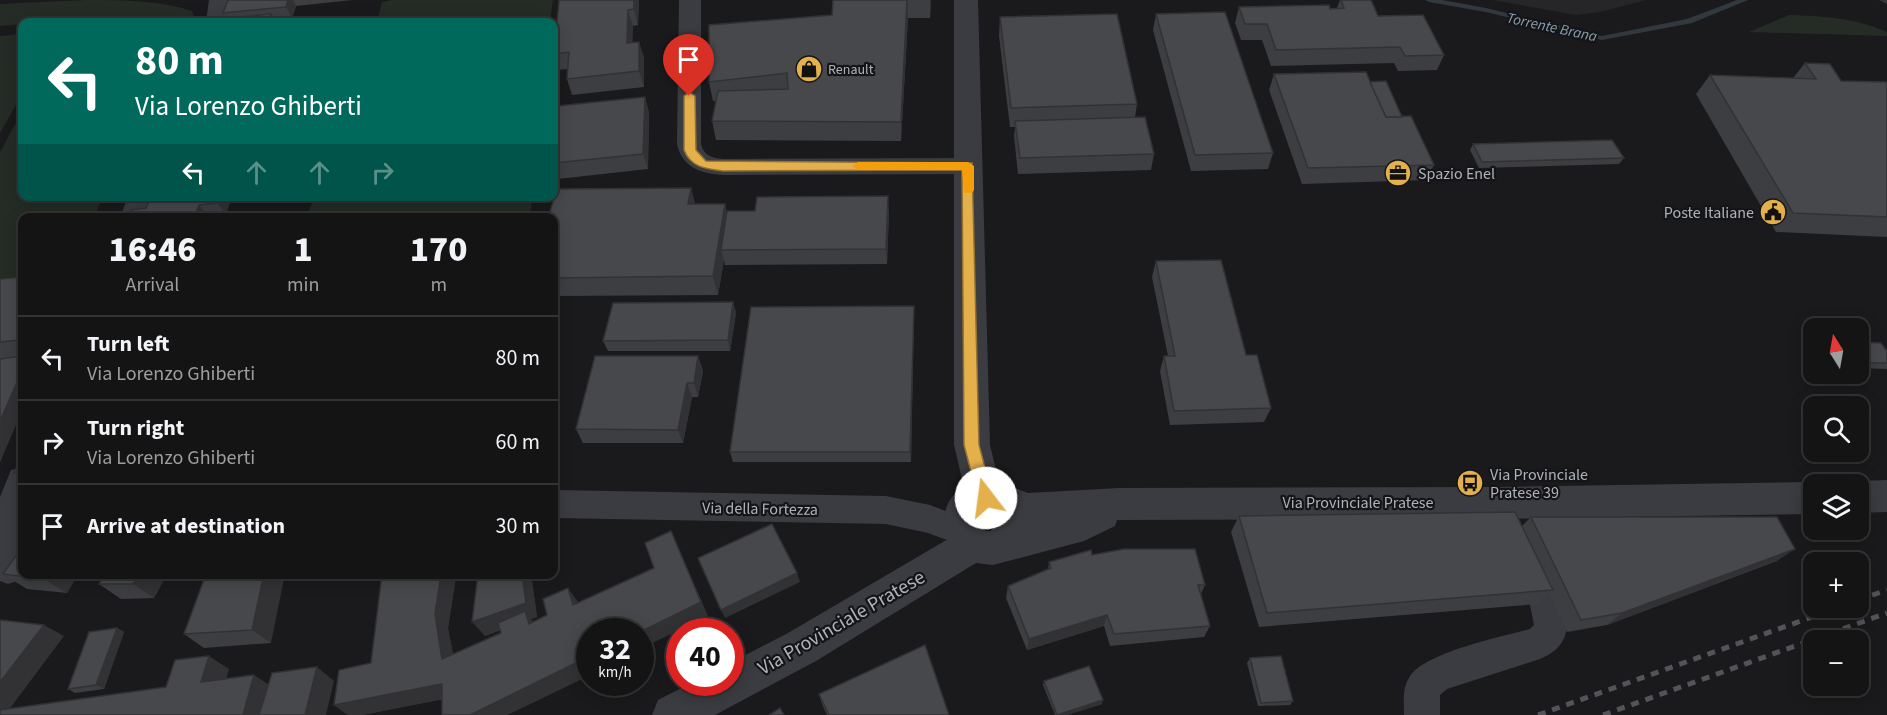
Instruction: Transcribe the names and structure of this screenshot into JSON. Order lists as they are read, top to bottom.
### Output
{
  "streets": {
    "street": ["Via Provinciale Pratese", "Via della Fortezza"]
  },
  "crossings": [
    ["Via Provinciale Pratese", "Via della Fortezza"]
  ],
  "water": ["Torrente Brana"],
  "places": {
    "shop": ["Renault"],
    "office": ["Spazio Enel"],
    "public building": ["Poste Italiane"],
    "bus stop": ["Via Provinciale Pratese 39"]
  },
  "north": "top",
  "page": {
    "turn": ["80 m", "Via Lorenzo Ghiberti"],
    "eta": [
      "16:46",
      "Arrival",
      "1",
      "min",
      "170",
      "m"
    ],
    "list": [
      {
        "name": "Turn left",
        "note": "Via Lorenzo Ghiberti",
        "value": "80 m"
      },
      {
        "name": "Turn right",
        "note": "Via Lorenzo Ghiberti",
        "value": "60 m"
      },
      {
        "name": "Arrive at destination",
        "value": "30 m"
      }
    ],
    "map_buttons": ["+", "−"],
    "speed": "32 km/h",
    "limit": "40"
  }
}
